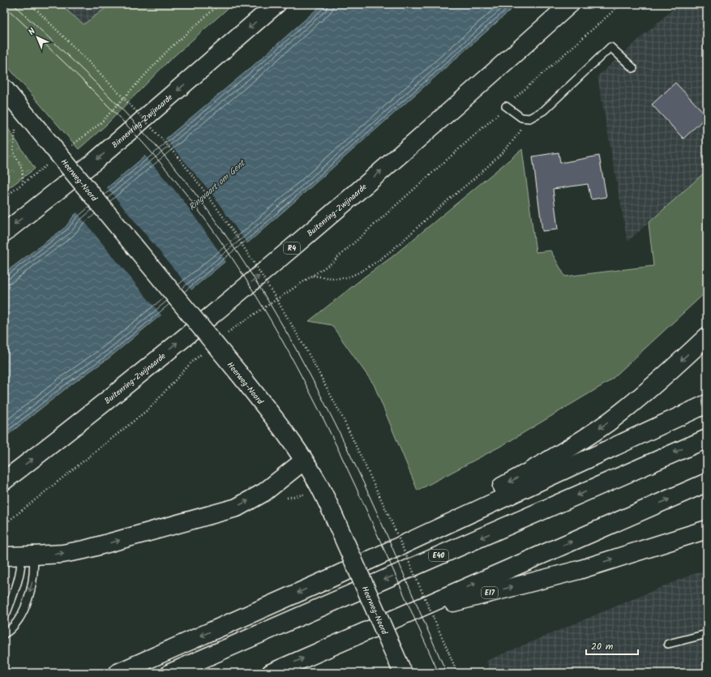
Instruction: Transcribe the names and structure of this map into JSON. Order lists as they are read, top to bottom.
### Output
{
  "streets": {
    "main road": [
      "Binnenring-Zwijnaarde",
      "Heerweg-Noord",
      "Buitenring-Zwijnaarde",
      "R4",
      "E40",
      "E17"
    ]
  },
  "one_way": ["Binnenring-Zwijnaarde", "Buitenring-Zwijnaarde"],
  "water": ["Ringvaart om Gent"],
  "scale_bar": "20 m",
  "north": "top left"
}
